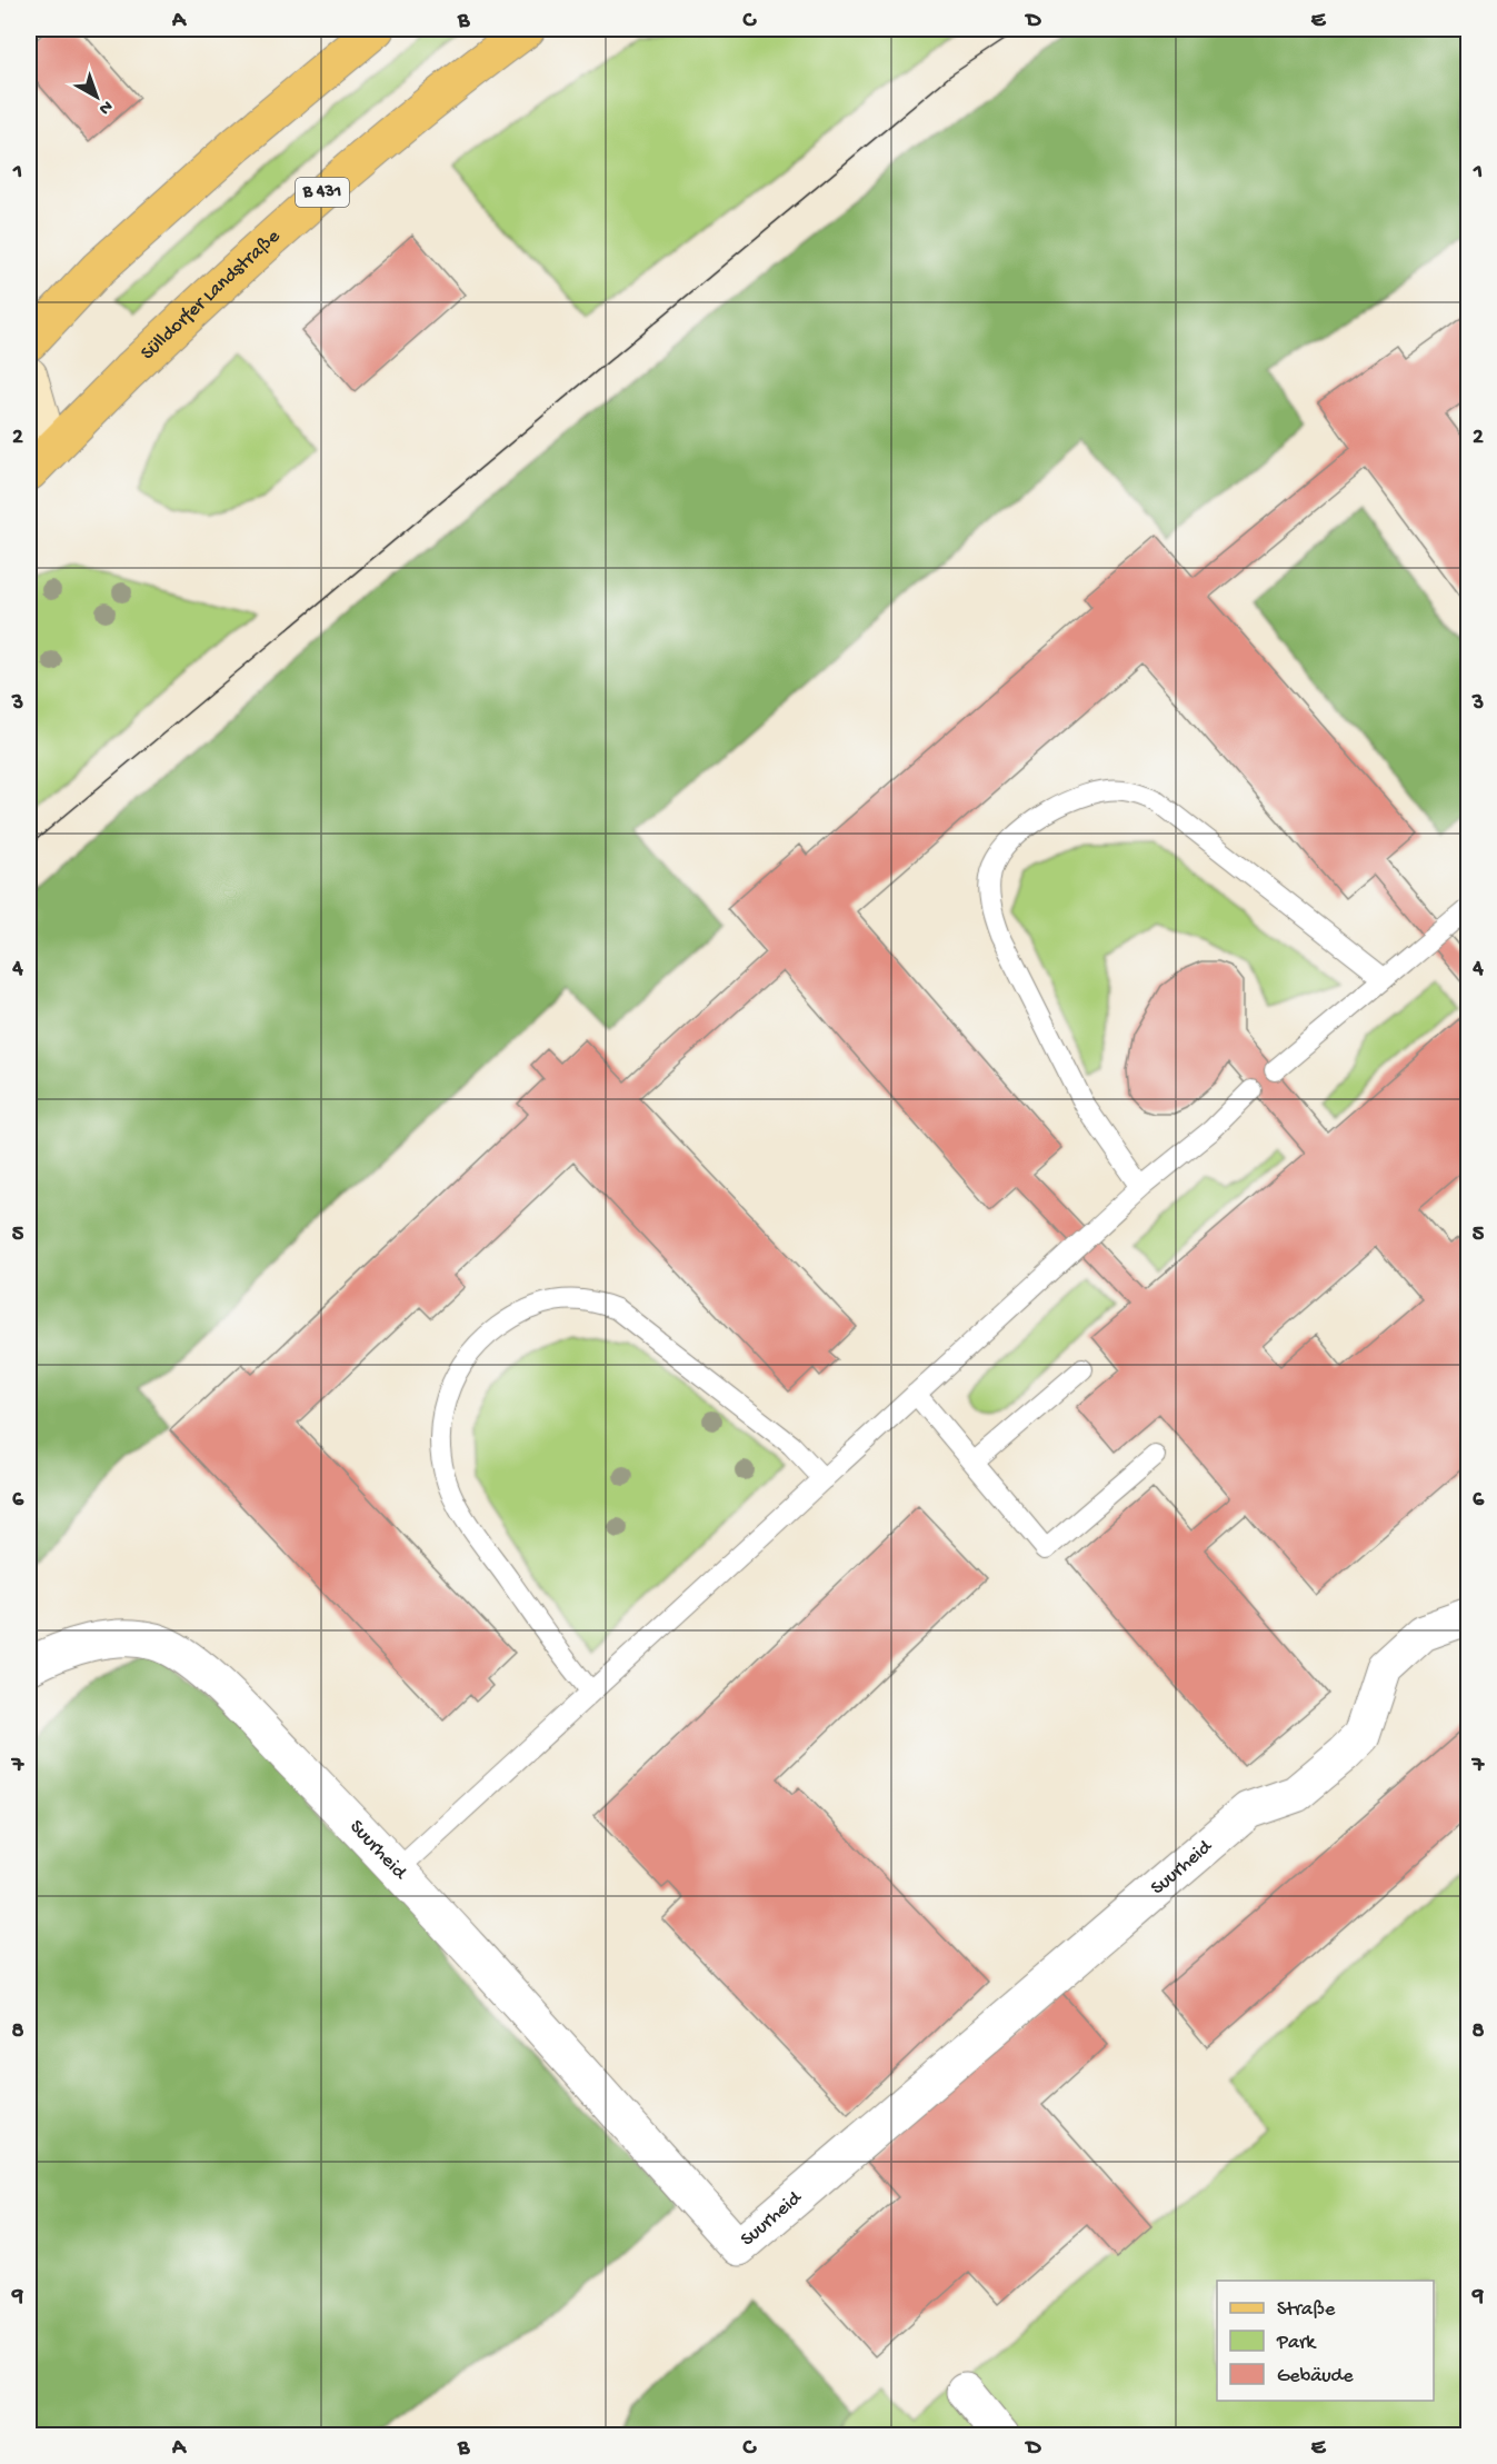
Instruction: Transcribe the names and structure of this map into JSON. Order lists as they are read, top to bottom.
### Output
{
  "streets": {
    "main road": ["B 431", "Sülldorfer Landstraße"],
    "street": ["Suurheid"]
  },
  "legend": ["Straße", "Park", "Gebäude"],
  "north": "bottom right",
  "grid": {
    "columns": [
      "A",
      "B",
      "C",
      "D",
      "E"
    ],
    "rows": [
      "1",
      "2",
      "3",
      "4",
      "5",
      "6",
      "7",
      "8",
      "9"
    ]
  }
}
